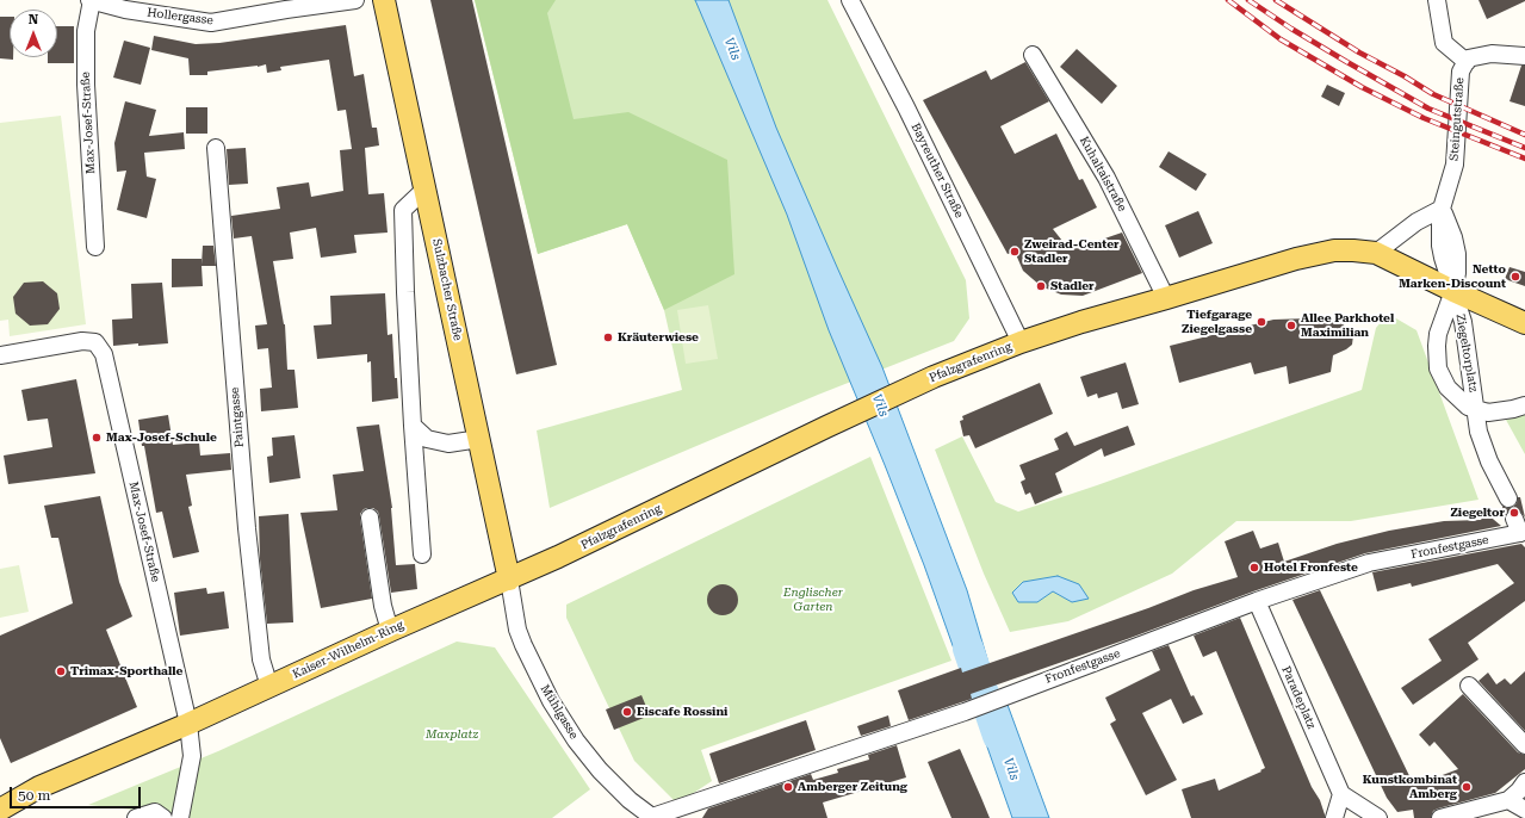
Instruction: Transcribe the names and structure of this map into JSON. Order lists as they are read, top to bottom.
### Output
{
  "streets": {
    "main road": ["Sulzbacher Straße", "Pfalzgrafenring", "Kaiser-Wilhelm-Ring"],
    "street": [
      "Hollergasse",
      "Steingutstraße",
      "Max-Josef-Straße",
      "Bayreuther Straße",
      "Kuhaltaistraße",
      "Ziegeltorplatz",
      "Paintgasse",
      "Fronfestgasse",
      "Paradeplatz",
      "Mühlgasse"
    ]
  },
  "crossings": [
    ["Hollergasse", "Max-Josef-Straße"],
    ["Max-Josef-Straße", "Kaiser-Wilhelm-Ring"],
    ["Bayreuther Straße", "Pfalzgrafenring"],
    ["Kuhaltaistraße", "Pfalzgrafenring"],
    ["Sulzbacher Straße", "Pfalzgrafenring"],
    ["Sulzbacher Straße", "Kaiser-Wilhelm-Ring"],
    ["Sulzbacher Straße", "Mühlgasse"],
    ["Ziegeltorplatz", "Pfalzgrafenring"],
    ["Pfalzgrafenring", "Kaiser-Wilhelm-Ring"],
    ["Pfalzgrafenring", "Mühlgasse"],
    ["Paintgasse", "Kaiser-Wilhelm-Ring"],
    ["Fronfestgasse", "Paradeplatz"],
    ["Fronfestgasse", "Mühlgasse"],
    ["Kaiser-Wilhelm-Ring", "Mühlgasse"]
  ],
  "water": ["Vils"],
  "parks": ["Englischer Garten", "Maxplatz"],
  "places": [
    "Zweirad-Center Stadler",
    "Netto Marken-Discount",
    "Stadler",
    "Tiefgarage Ziegelgasse",
    "Allee Parkhotel Maximilian",
    "Kräuterwiese",
    "Max-Josef-Schule",
    "Ziegeltor",
    "Hotel Fronfeste",
    "Trimax-Sporthalle",
    "Eiscafe Rossini",
    "Amberger Zeitung",
    "Kunstkombinat Amberg"
  ],
  "scale_bar": "50 m",
  "north": "top"
}
